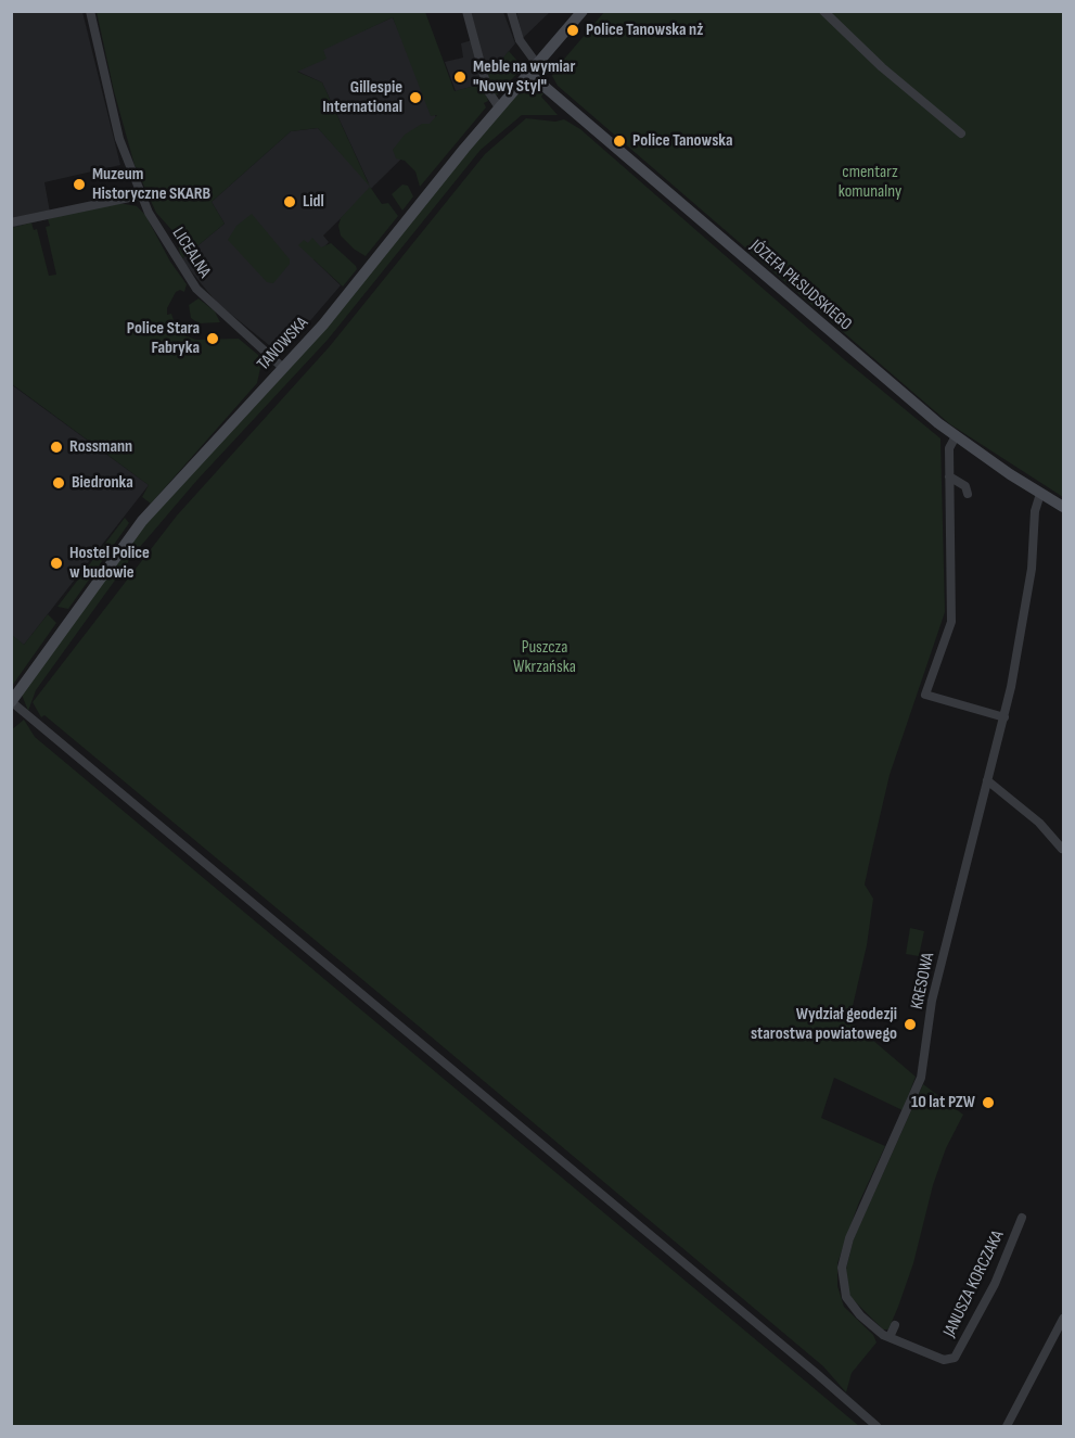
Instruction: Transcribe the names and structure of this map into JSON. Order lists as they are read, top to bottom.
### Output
{
  "streets": {
    "main road": ["JÓZEFA PIŁSUDSKIEGO", "TANOWSKA"],
    "street": ["LICEALNA", "KRESOWA", "JANUSZA KORCZAKA"]
  },
  "crossings": [
    ["LICEALNA", "TANOWSKA"],
    ["JÓZEFA PIŁSUDSKIEGO", "TANOWSKA"],
    ["JÓZEFA PIŁSUDSKIEGO", "KRESOWA"],
    ["KRESOWA", "JANUSZA KORCZAKA"]
  ],
  "parks": ["cmentarz komunalny", "Puszcza Wkrzańska"],
  "places": [
    "Police Tanowska nż",
    "Meble na wymiar \"Nowy Styl\"",
    "Gillespie International",
    "Police Tanowska",
    "Muzeum Historyczne SKARB",
    "Lidl",
    "Police Stara Fabryka",
    "Rossmann",
    "Biedronka",
    "Hostel Police w budowie",
    "Wydział geodezji starostwa powiatowego",
    "10 lat PZW"
  ]
}
